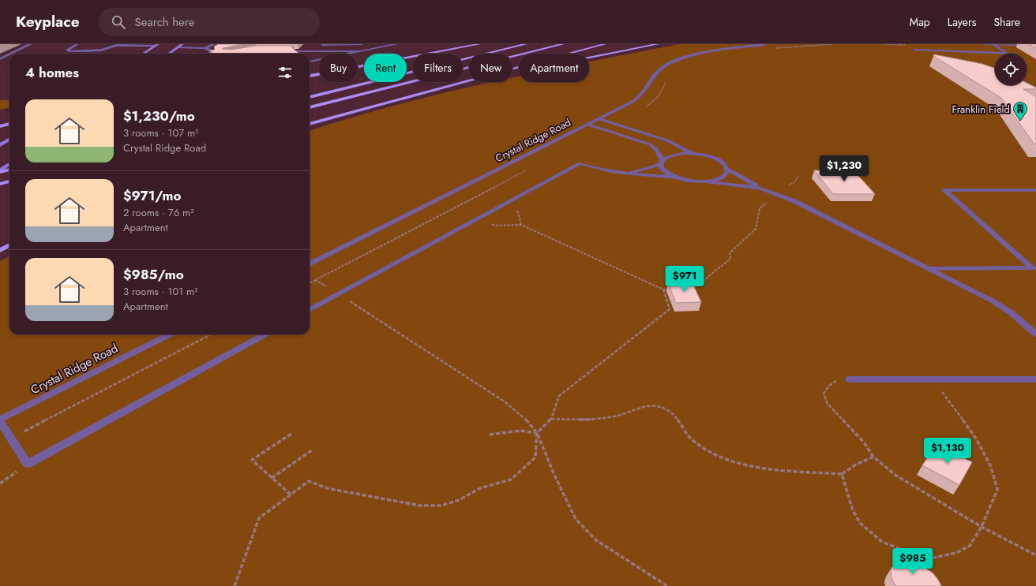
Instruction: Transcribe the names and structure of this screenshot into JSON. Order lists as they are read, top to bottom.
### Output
{
  "streets": {
    "street": ["Crystal Ridge Road"]
  },
  "places": {
    "building": ["Franklin Field"]
  },
  "page": {
    "header": "Keyplace",
    "search": "Search here",
    "nav": ["Map", "Layers", "Share"],
    "chip": [
      "Buy",
      "Rent",
      "Filters",
      "New",
      "Apartment"
    ],
    "heading": "4 homes",
    "list": [
      {
        "name": "$1,230/mo",
        "note": "3 rooms · 107 m² · Crystal Ridge Road"
      },
      {
        "name": "$971/mo",
        "note": "2 rooms · 76 m² · Apartment"
      },
      {
        "name": "$985/mo",
        "note": "3 rooms · 101 m² · Apartment"
      }
    ],
    "price": [
      "$1,230",
      "$971",
      "$1,130",
      "$985"
    ]
  }
}
